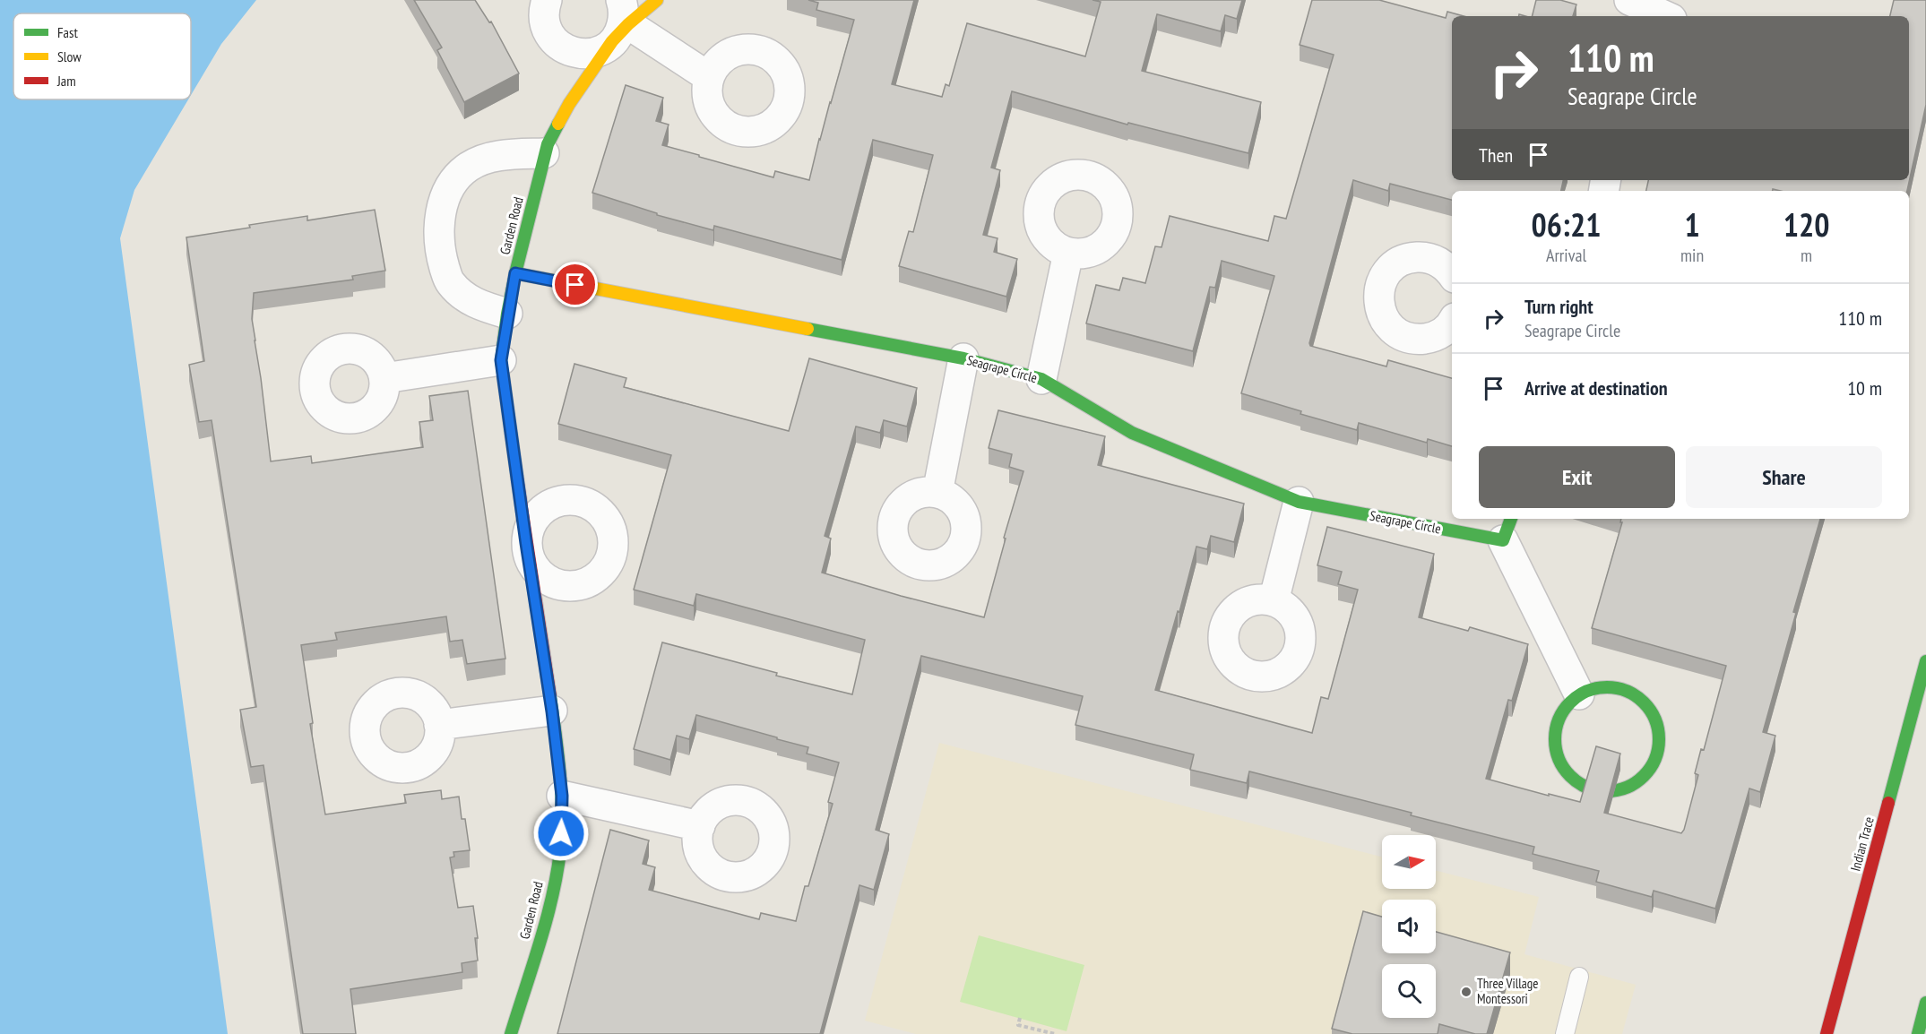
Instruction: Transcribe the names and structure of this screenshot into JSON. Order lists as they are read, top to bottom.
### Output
{
  "streets": {
    "street": ["Garden Road", "Seagrape Circle", "Indian Trace"]
  },
  "crossings": [
    ["Garden Road", "Seagrape Circle"]
  ],
  "places": ["Three Village Montessori"],
  "legend": ["Fast", "Slow", "Jam"],
  "north": "right",
  "page": {
    "turn": ["110 m", "Seagrape Circle"],
    "then": "Then",
    "eta": [
      "06:21",
      "Arrival",
      "1",
      "min",
      "120",
      "m"
    ],
    "list": [
      {
        "name": "Turn right",
        "note": "Seagrape Circle",
        "value": "110 m"
      },
      {
        "name": "Arrive at destination",
        "value": "10 m"
      }
    ],
    "buttons": ["Exit", "Share"]
  }
}
